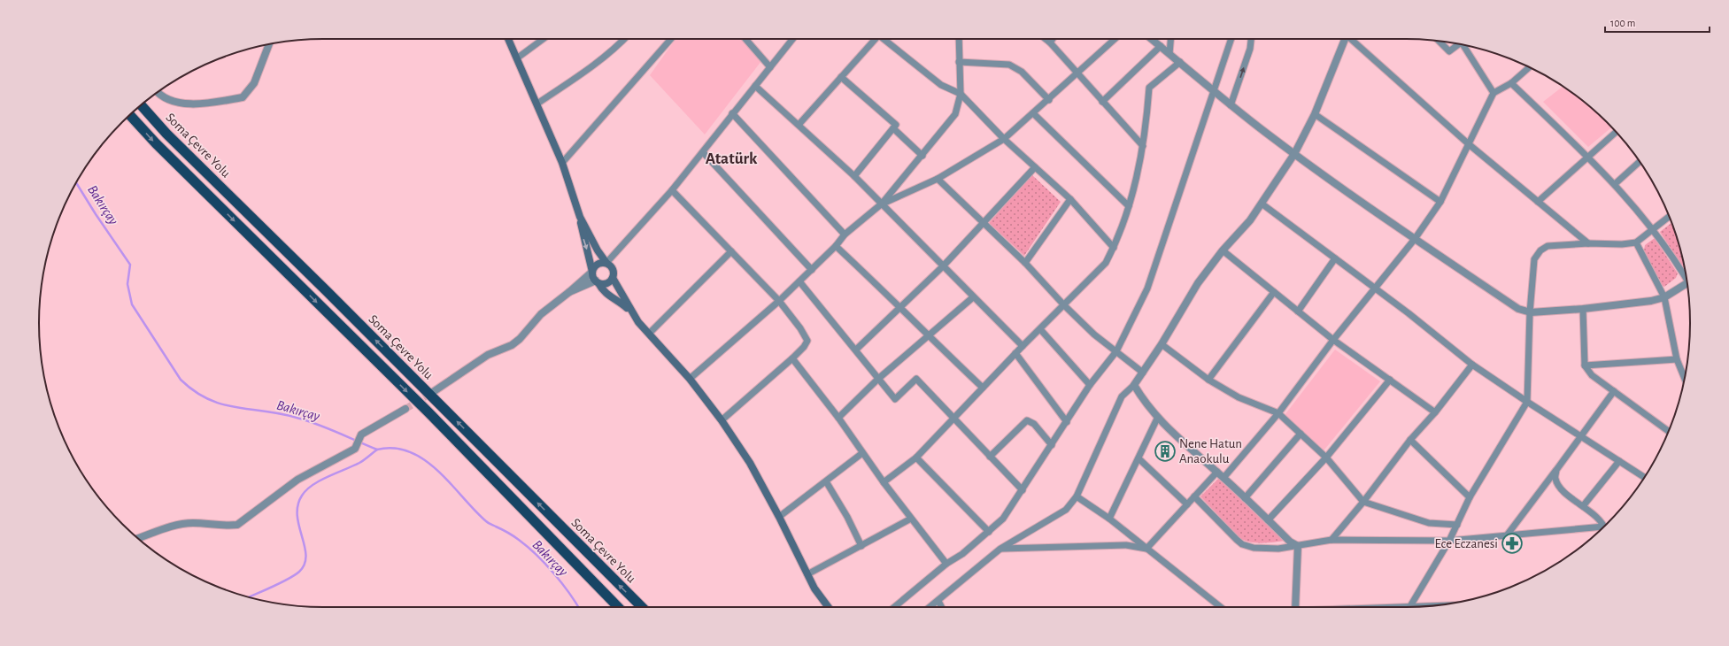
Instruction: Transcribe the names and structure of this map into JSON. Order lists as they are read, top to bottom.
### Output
{
  "streets": {
    "highway": ["Soma Çevre Yolu"]
  },
  "districts": ["Atatürk"],
  "water": ["Bakırçay"],
  "places": {
    "building": ["Nene Hatun Anaokulu"],
    "pharmacy": ["Ece Eczanesi"]
  },
  "scale_bar": "100 m"
}
